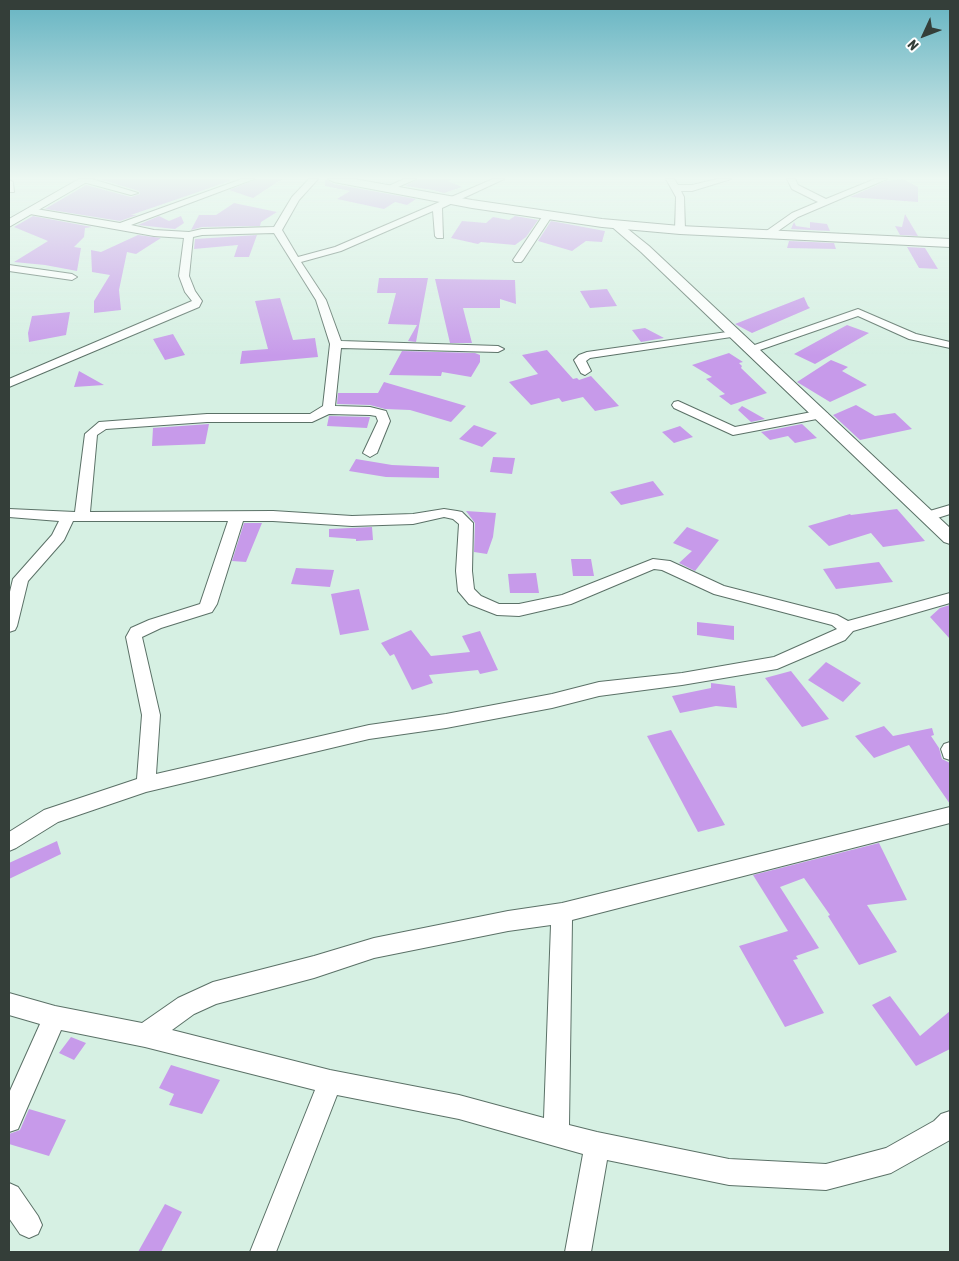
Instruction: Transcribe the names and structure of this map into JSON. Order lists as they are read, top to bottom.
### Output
{
  "north": "bottom left"
}
